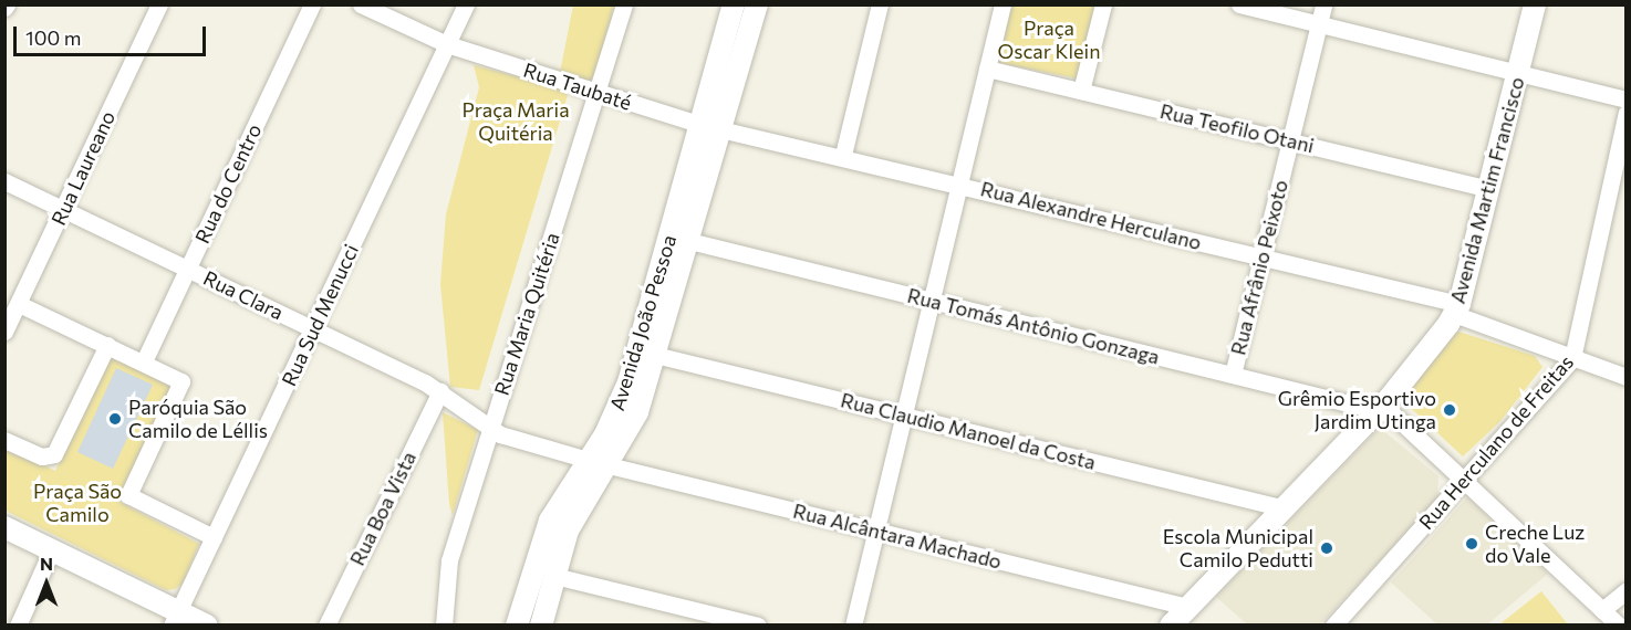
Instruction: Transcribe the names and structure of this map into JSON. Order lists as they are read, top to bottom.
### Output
{
  "streets": {
    "main road": ["Avenida Martim Francisco", "Avenida João Pessoa"],
    "street": [
      "Rua Taubaté",
      "Rua Teofilo Otani",
      "Rua Laureano",
      "Rua do Centro",
      "Rua Alexandre Herculano",
      "Rua Afrânio Peixoto",
      "Rua Clara",
      "Rua Maria Quitéria",
      "Rua Sud Menucci",
      "Rua Tomás Antônio Gonzaga",
      "Rua Claudio Manoel da Costa",
      "Rua Herculano de Freitas",
      "Rua Boa Vista",
      "Rua Alcântara Machado"
    ]
  },
  "crossings": [
    ["Rua Taubaté", "Rua Alexandre Herculano"],
    ["Rua Taubaté", "Rua Maria Quitéria"],
    ["Rua Taubaté", "Rua Sud Menucci"],
    ["Rua Taubaté", "Avenida João Pessoa"],
    ["Rua Teofilo Otani", "Avenida Martim Francisco"],
    ["Rua Teofilo Otani", "Rua Afrânio Peixoto"],
    ["Rua Laureano", "Rua Clara"],
    ["Rua do Centro", "Rua Clara"],
    ["Avenida Martim Francisco", "Rua Alexandre Herculano"],
    ["Avenida Martim Francisco", "Rua Tomás Antônio Gonzaga"],
    ["Avenida Martim Francisco", "Rua Claudio Manoel da Costa"],
    ["Avenida Martim Francisco", "Rua Alcântara Machado"],
    ["Rua Alexandre Herculano", "Rua Afrânio Peixoto"],
    ["Rua Alexandre Herculano", "Avenida João Pessoa"],
    ["Rua Alexandre Herculano", "Rua Herculano de Freitas"],
    ["Rua Afrânio Peixoto", "Rua Tomás Antônio Gonzaga"],
    ["Rua Clara", "Rua Maria Quitéria"],
    ["Rua Clara", "Rua Sud Menucci"],
    ["Rua Clara", "Avenida João Pessoa"],
    ["Rua Clara", "Rua Boa Vista"],
    ["Rua Clara", "Rua Alcântara Machado"],
    ["Avenida João Pessoa", "Rua Tomás Antônio Gonzaga"],
    ["Avenida João Pessoa", "Rua Claudio Manoel da Costa"],
    ["Avenida João Pessoa", "Rua Alcântara Machado"],
    ["Rua Tomás Antônio Gonzaga", "Rua Herculano de Freitas"]
  ],
  "parks": ["Praça Oscar Klein", "Praça Maria Quitéria", "Praça São Camilo"],
  "places": [
    "Grêmio Esportivo Jardim Utinga",
    "Paróquia São Camilo de Léllis",
    "Creche Luz do Vale",
    "Escola Municipal Camilo Pedutti"
  ],
  "scale_bar": "100 m",
  "north": "top"
}
